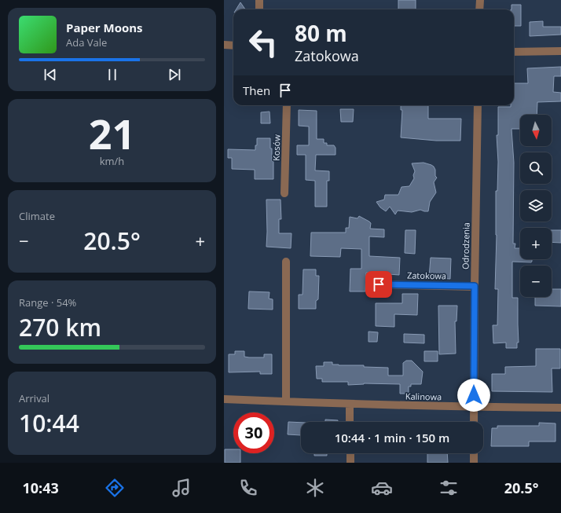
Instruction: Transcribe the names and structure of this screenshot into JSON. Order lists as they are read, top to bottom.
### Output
{
  "streets": {
    "street": [
      "Kosów",
      "Odrodzenia",
      "Zatokowa",
      "Kalinowa"
    ]
  },
  "crossings": [
    ["Odrodzenia", "Zatokowa"],
    ["Odrodzenia", "Kalinowa"]
  ],
  "north": "bottom",
  "page": {
    "turn": ["80 m", "Zatokowa"],
    "song": ["Paper Moons", "Ada Vale"],
    "then": "Then",
    "tile": [
      ["21", "km/h"],
      "Climate",
      ["Range · 54%", "270 km"],
      ["Arrival", "10:44"]
    ],
    "map_buttons": ["+", "−"],
    "heat": ["−", "20.5°", "+"],
    "limit": "30",
    "trip": "10:44 · 1 min · 150 m",
    "tabs": ["10:43", "20.5°"]
  }
}
